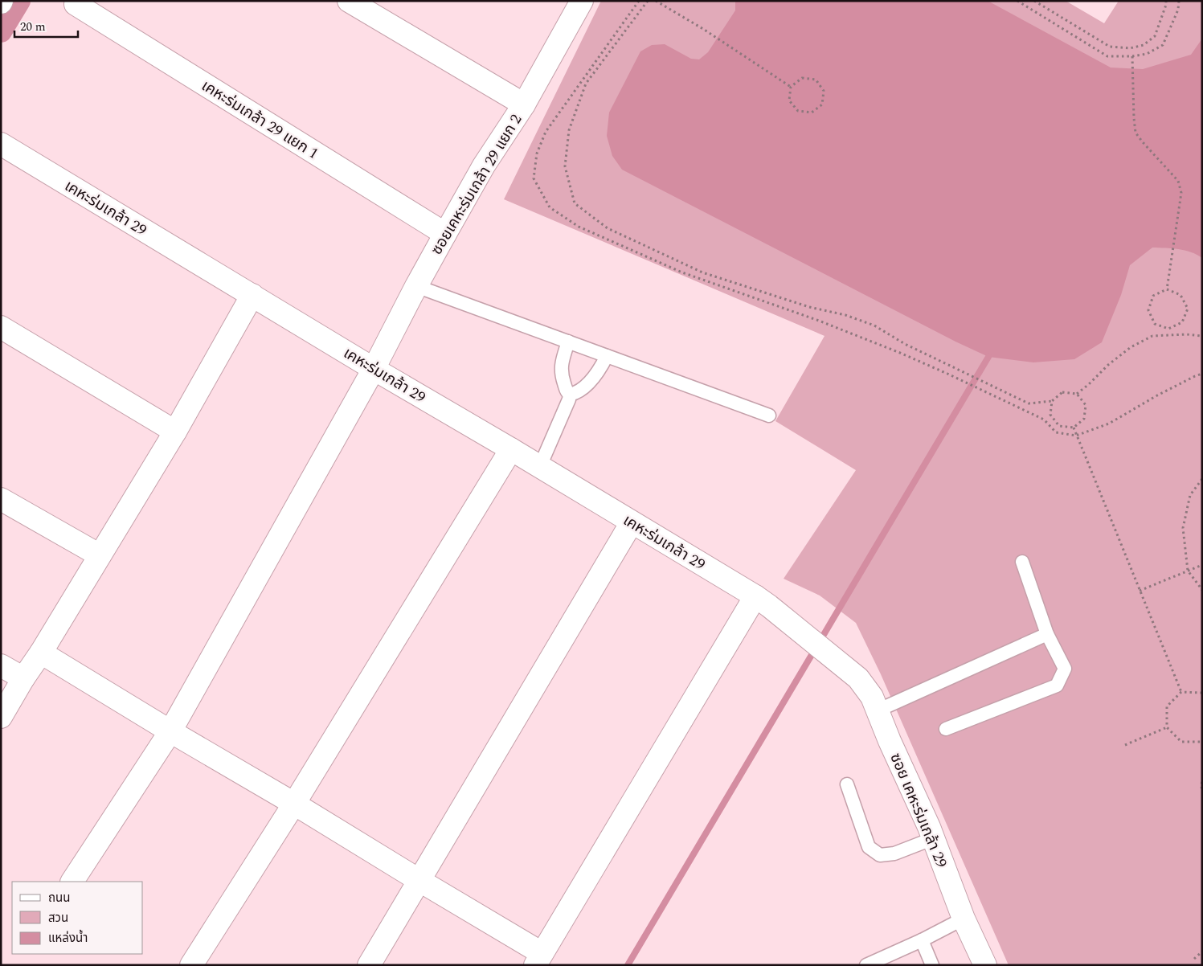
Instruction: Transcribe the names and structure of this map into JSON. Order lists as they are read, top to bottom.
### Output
{
  "streets": {
    "street": [
      "เคหะร่มเกล้า 29 แยก 1",
      "ซอยเคหะร่มเกล้า 29 แยก 2",
      "เคหะร่มเกล้า 29",
      "ซอย เคหะร่มเกล้า 29"
    ]
  },
  "crossings": [
    ["เคหะร่มเกล้า 29 แยก 1", "ซอยเคหะร่มเกล้า 29 แยก 2"],
    ["ซอยเคหะร่มเกล้า 29 แยก 2", "เคหะร่มเกล้า 29"],
    ["เคหะร่มเกล้า 29", "ซอย เคหะร่มเกล้า 29"]
  ],
  "legend": ["ถนน", "สวน", "แหล่งน้ำ"],
  "scale_bar": "20 m"
}
